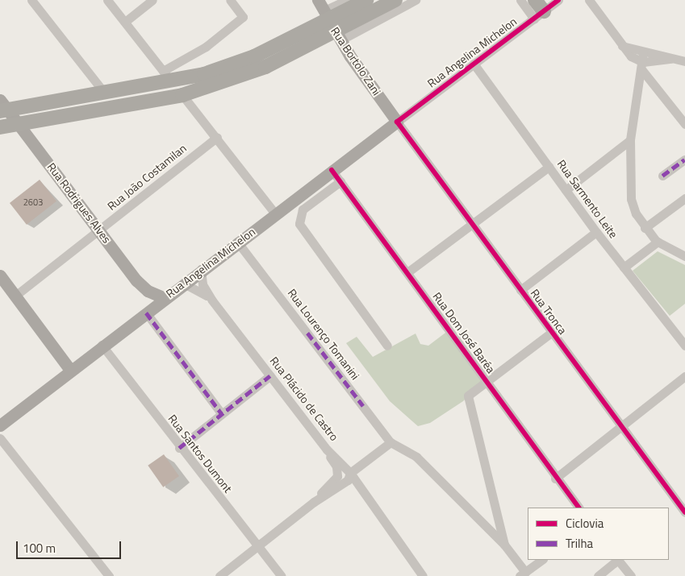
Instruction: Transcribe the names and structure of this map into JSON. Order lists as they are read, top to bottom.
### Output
{
  "streets": {
    "main road": ["Rua Angelina Michelon", "Rua Bortolo Zani", "Rua Rodrigues Alves"],
    "street": [
      "Rua João Costamilan",
      "Rua Sarmento Leite",
      "Rua Tronca",
      "Rua Dom José Baréa",
      "Rua Lourenço Tomanini",
      "Rua Plácido de Castro",
      "Rua Santos Dumont"
    ]
  },
  "crossings": [
    ["Rua Angelina Michelon", "Rua Bortolo Zani"],
    ["Rua Angelina Michelon", "Rua Sarmento Leite"],
    ["Rua Angelina Michelon", "Rua Rodrigues Alves"],
    ["Rua Angelina Michelon", "Rua Tronca"],
    ["Rua Angelina Michelon", "Rua Dom José Baréa"],
    ["Rua Angelina Michelon", "Rua Lourenço Tomanini"],
    ["Rua Angelina Michelon", "Rua Plácido de Castro"],
    ["Rua Angelina Michelon", "Rua Santos Dumont"],
    ["Rua Bortolo Zani", "Rua Tronca"],
    ["Rua João Costamilan", "Rua Rodrigues Alves"]
  ],
  "house_numbers": ["2603"],
  "legend": ["Ciclovia", "Trilha"],
  "scale_bar": "100 m"
}
